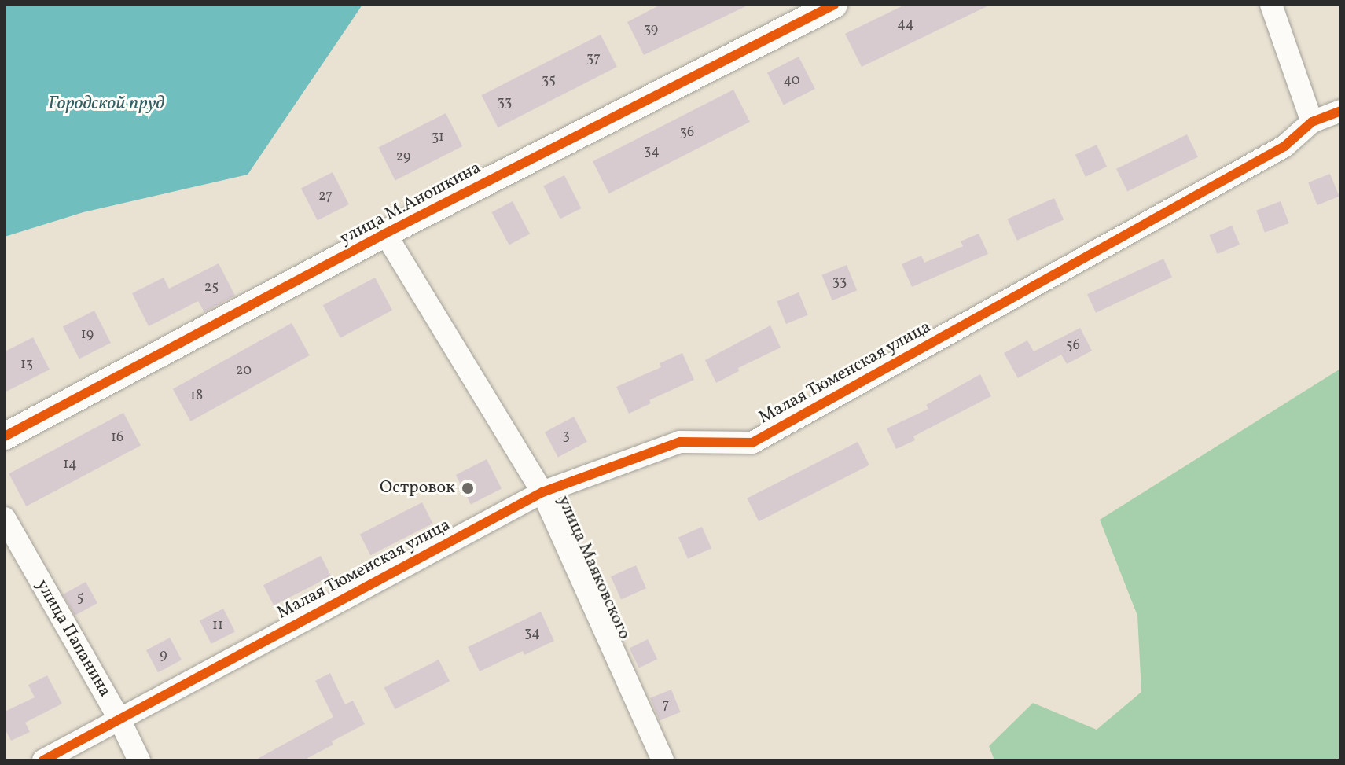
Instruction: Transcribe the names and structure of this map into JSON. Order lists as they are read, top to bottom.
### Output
{
  "streets": {
    "street": [
      "улица М.Аношкина",
      "Малая Тюменская улица",
      "улица Маяковского",
      "улица Папанина"
    ]
  },
  "crossings": [
    ["улица М.Аношкина", "улица Маяковского"],
    ["Малая Тюменская улица", "улица Маяковского"],
    ["Малая Тюменская улица", "улица Папанина"]
  ],
  "water": ["Городской пруд"],
  "places": ["Островок"],
  "house_numbers": [
    "44",
    "39",
    "37",
    "35",
    "40",
    "33",
    "36",
    "31",
    "34",
    "29",
    "27",
    "33",
    "25",
    "19",
    "56",
    "13",
    "20",
    "18",
    "3",
    "16",
    "14",
    "5",
    "11",
    "34",
    "9",
    "7"
  ]
}
